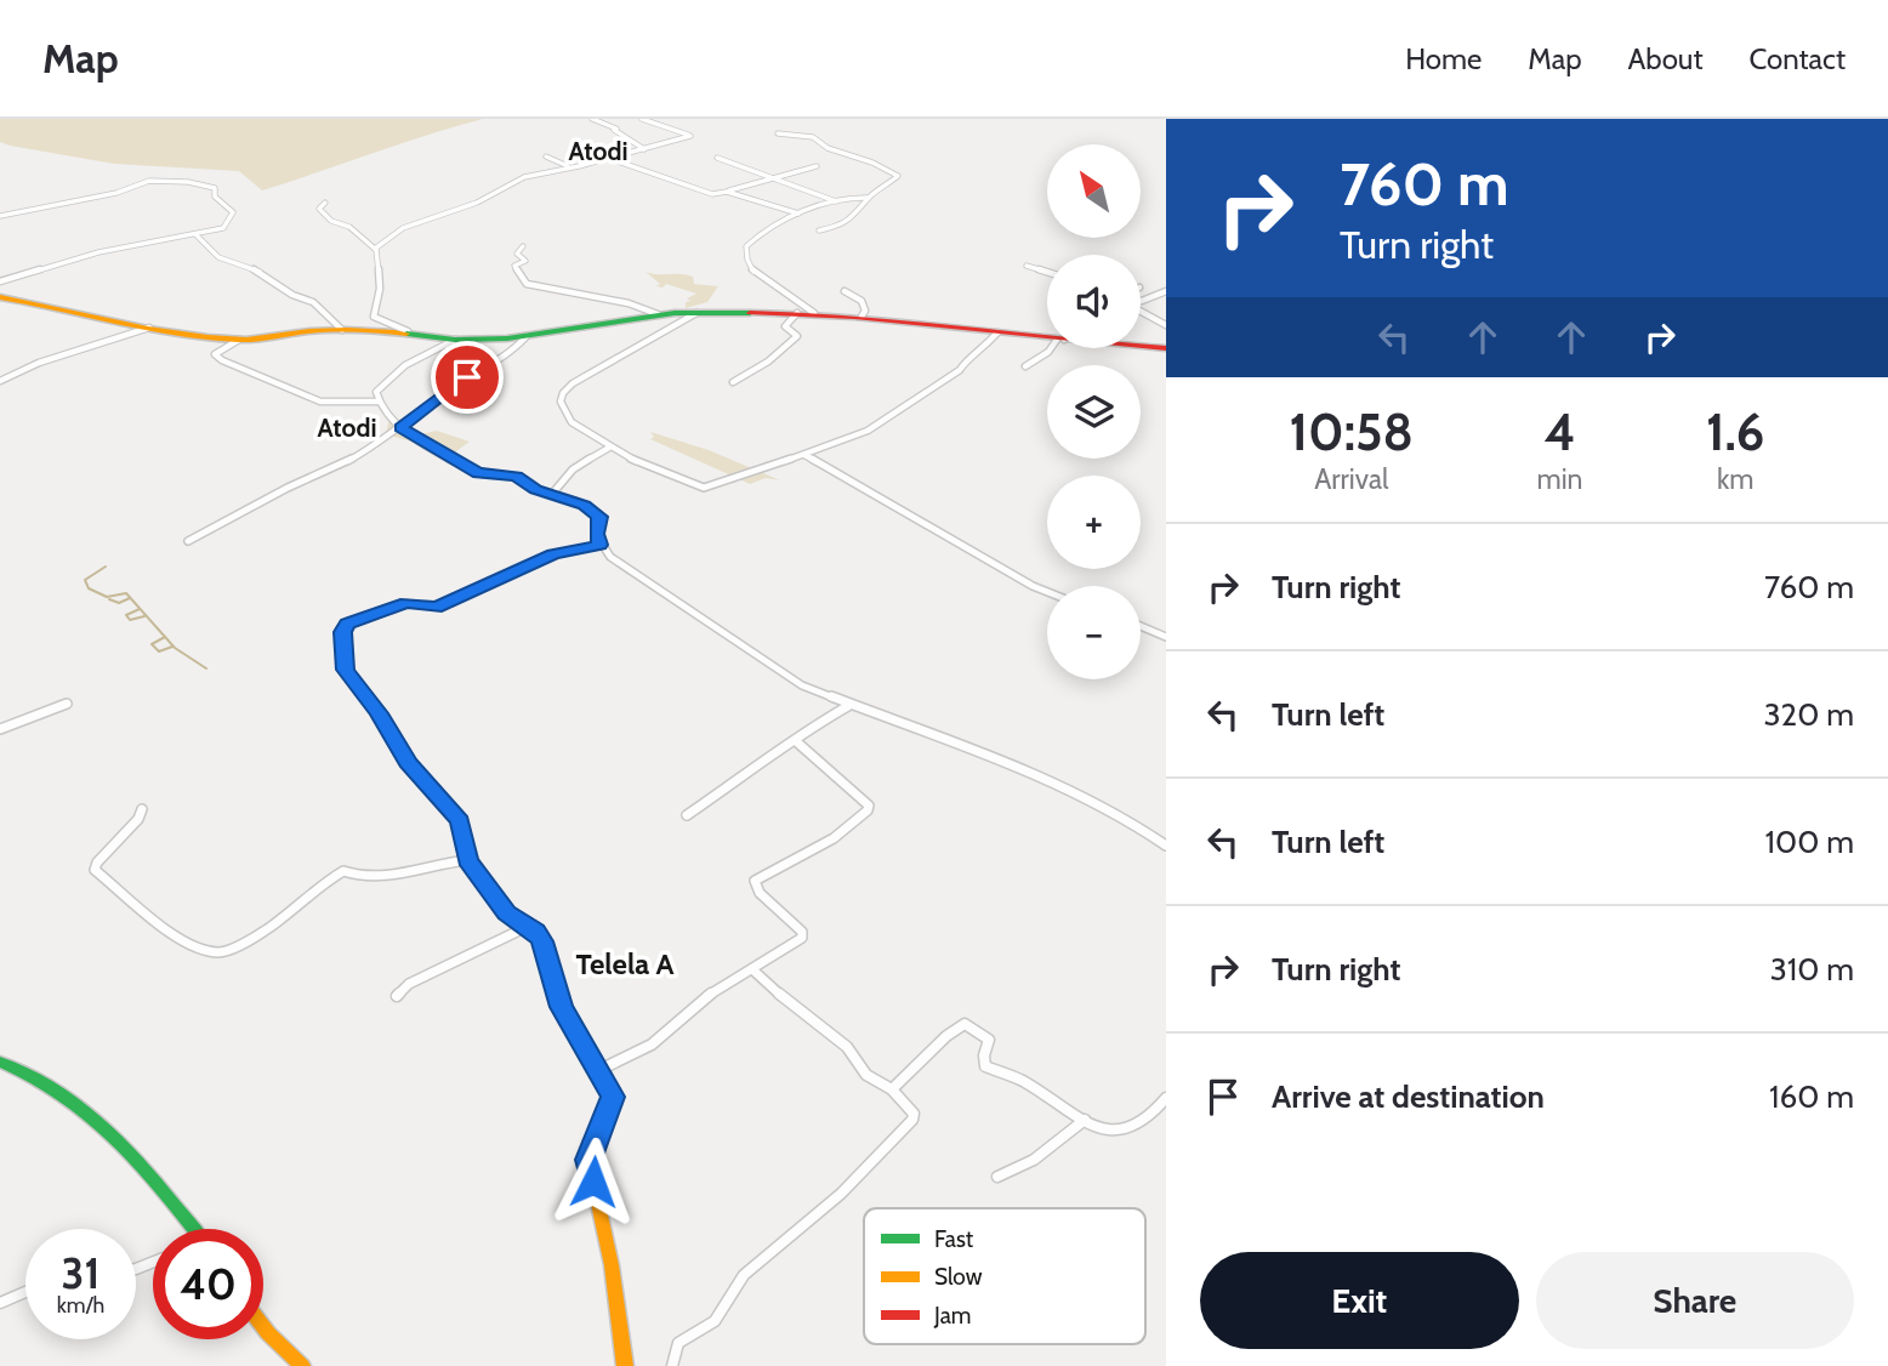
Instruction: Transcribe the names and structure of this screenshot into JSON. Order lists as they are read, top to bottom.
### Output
{
  "districts": ["Atodi", "Atodi", "Telela A"],
  "legend": ["Fast", "Slow", "Jam"],
  "north": "top left",
  "page": {
    "header": "Map",
    "nav": [
      "Home",
      "Map",
      "About",
      "Contact"
    ],
    "turn": ["760 m", "Turn right"],
    "map_buttons": ["+", "−"],
    "eta": [
      "10:58",
      "Arrival",
      "4",
      "min",
      "1.6",
      "km"
    ],
    "list": [
      {
        "name": "Turn right",
        "value": "760 m"
      },
      {
        "name": "Turn left",
        "value": "320 m"
      },
      {
        "name": "Turn left",
        "value": "100 m"
      },
      {
        "name": "Turn right",
        "value": "310 m"
      },
      {
        "name": "Arrive at destination",
        "value": "160 m"
      }
    ],
    "speed": "31 km/h",
    "limit": "40",
    "buttons": ["Exit", "Share"]
  }
}
